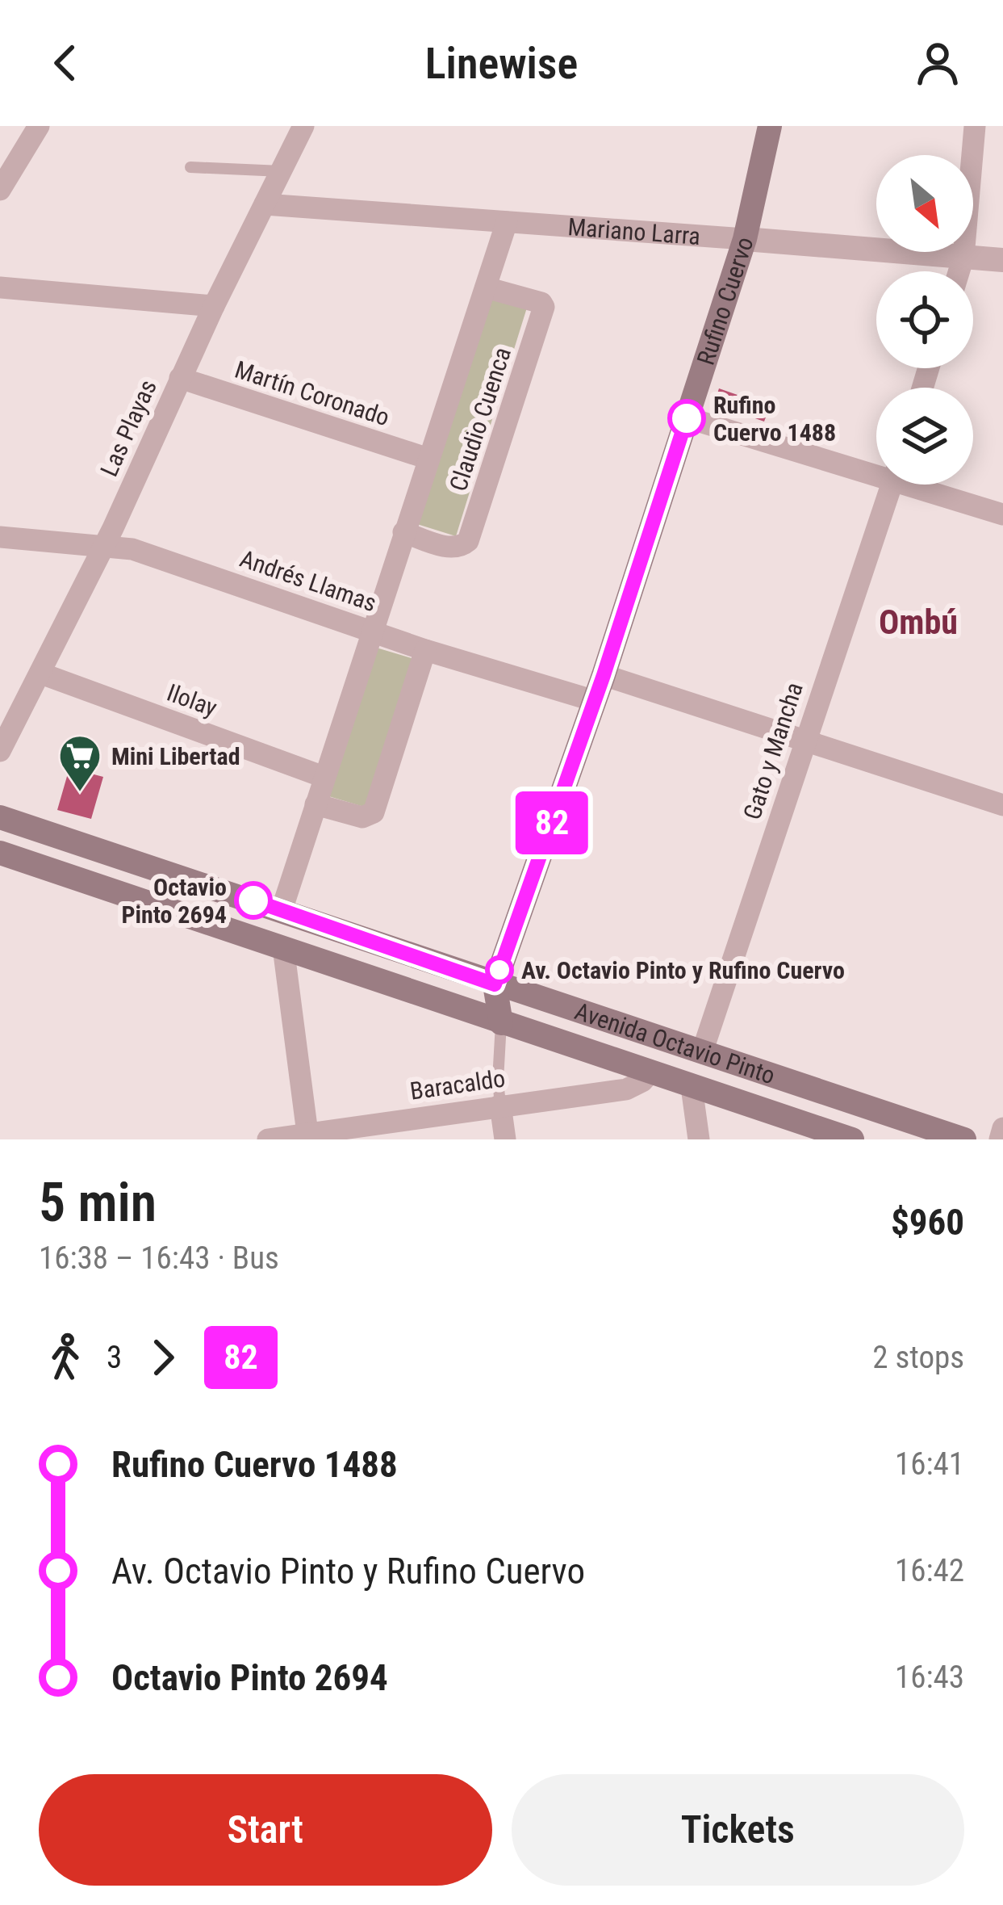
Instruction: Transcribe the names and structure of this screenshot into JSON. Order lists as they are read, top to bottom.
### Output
{
  "streets": {
    "main road": ["Rufino Cuervo", "Avenida Octavio Pinto"],
    "street": [
      "Mariano Larra",
      "Martín Coronado",
      "Claudio Cuenca",
      "Las Playas",
      "Andrés Llamas",
      "Ilolay",
      "Gato y Mancha",
      "Baracaldo"
    ]
  },
  "crossings": [
    ["Mariano Larra", "Rufino Cuervo"],
    ["Mariano Larra", "Claudio Cuenca"],
    ["Mariano Larra", "Las Playas"],
    ["Rufino Cuervo", "Andrés Llamas"],
    ["Rufino Cuervo", "Avenida Octavio Pinto"],
    ["Martín Coronado", "Claudio Cuenca"],
    ["Martín Coronado", "Las Playas"],
    ["Claudio Cuenca", "Andrés Llamas"],
    ["Claudio Cuenca", "Ilolay"],
    ["Claudio Cuenca", "Avenida Octavio Pinto"],
    ["Las Playas", "Andrés Llamas"],
    ["Las Playas", "Ilolay"],
    ["Gato y Mancha", "Avenida Octavio Pinto"],
    ["Avenida Octavio Pinto", "Baracaldo"]
  ],
  "districts": ["Ombú"],
  "places": {
    "other": ["Rufino Cuervo 1488", "Octavio Pinto 2694", "Av. Octavio Pinto y Rufino Cuervo"],
    "supermarket": ["Mini Libertad"]
  },
  "lines": ["bus line 82"],
  "north": "bottom right",
  "page": {
    "header": "Linewise",
    "on_map": "82",
    "heading": ["5 min", "16:38 – 16:43 · Bus", "$960"],
    "legs": ["3", "82", "2 stops"],
    "list": [
      {
        "name": "Rufino Cuervo 1488",
        "value": "16:41"
      },
      {
        "name": "Av. Octavio Pinto y Rufino Cuervo",
        "value": "16:42"
      },
      {
        "name": "Octavio Pinto 2694",
        "value": "16:43"
      }
    ],
    "buttons": ["Start", "Tickets"]
  }
}
